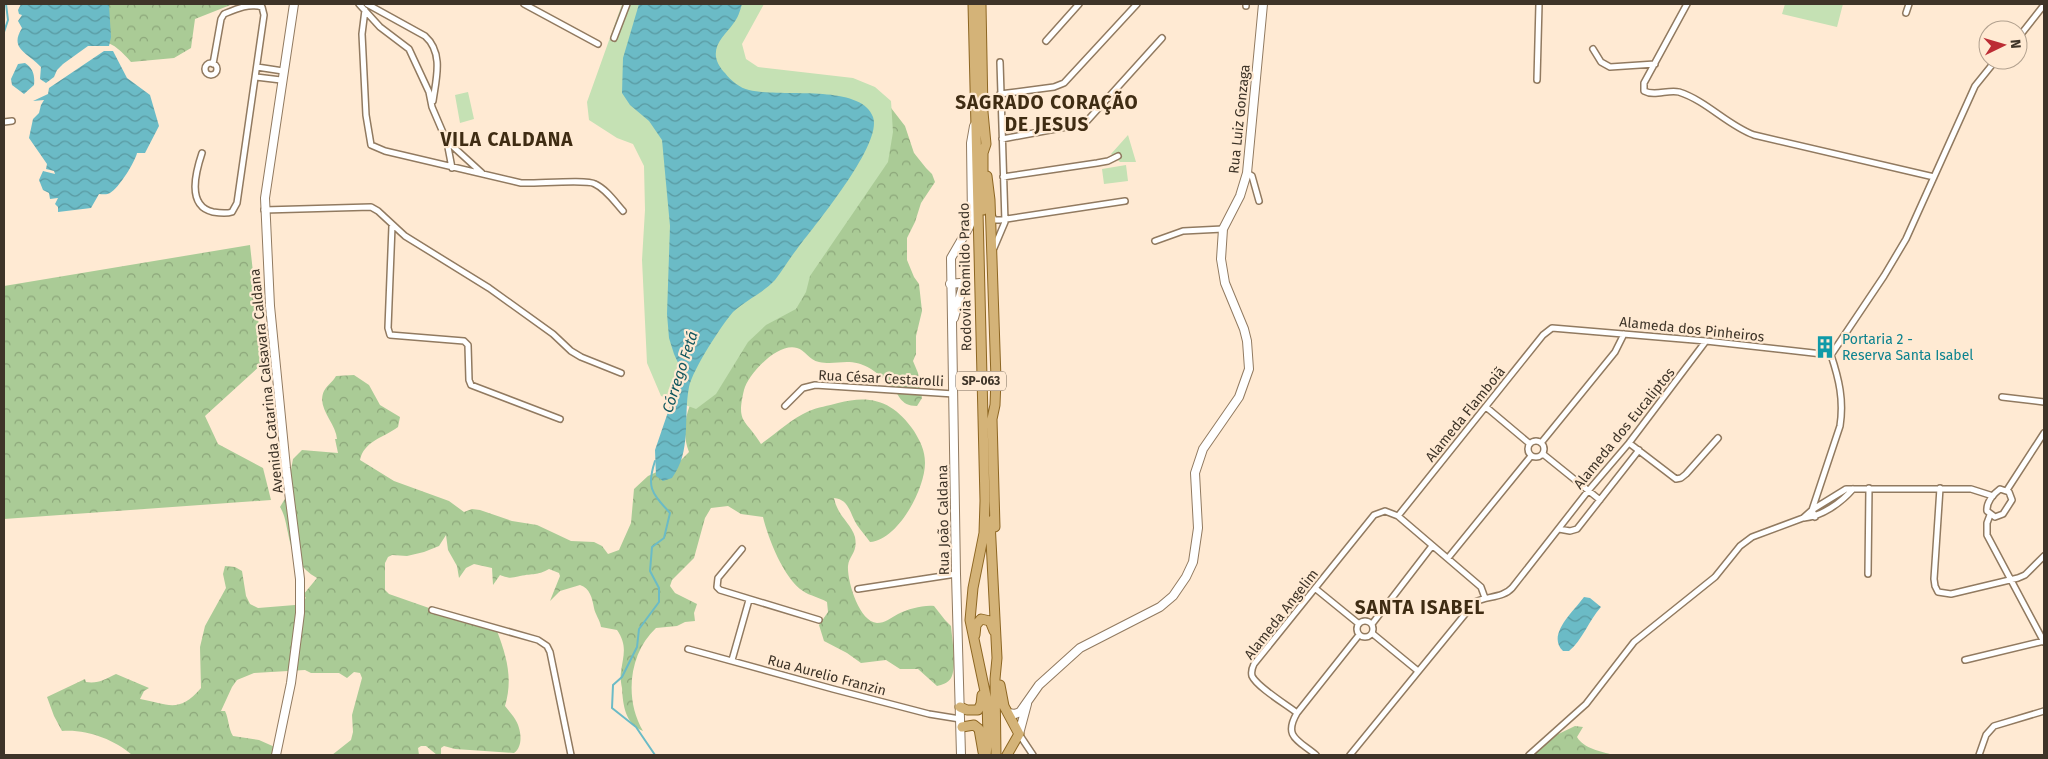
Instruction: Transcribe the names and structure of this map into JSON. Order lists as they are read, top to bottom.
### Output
{
  "streets": {
    "main road": ["Rodovia Romildo Prado", "SP-063"],
    "street": [
      "Rua Luiz Gonzaga",
      "Alameda dos Pinheiros",
      "Rua César Cestarolli",
      "Avenida Catarina Calsavara Caldana",
      "Alameda Flamboiã",
      "Alameda dos Eucaliptos",
      "Rua João Caldana",
      "Alameda Angelim",
      "Rua Aurelio Franzin"
    ]
  },
  "crossings": [
    ["Rodovia Romildo Prado", "Rua João Caldana"],
    ["Alameda dos Pinheiros", "Alameda Flamboiã"],
    ["Alameda dos Pinheiros", "Alameda dos Eucaliptos"],
    ["Rua César Cestarolli", "Rua João Caldana"],
    ["Alameda Flamboiã", "Alameda Angelim"],
    ["Rua João Caldana", "Rua Aurelio Franzin"]
  ],
  "districts": ["SAGRADO CORAÇÃO DE JESUS", "VILA CALDANA", "SANTA ISABEL"],
  "water": ["Córrego Fetá"],
  "places": {
    "building": ["Portaria 2 - Reserva Santa Isabel"]
  },
  "north": "right"
}
